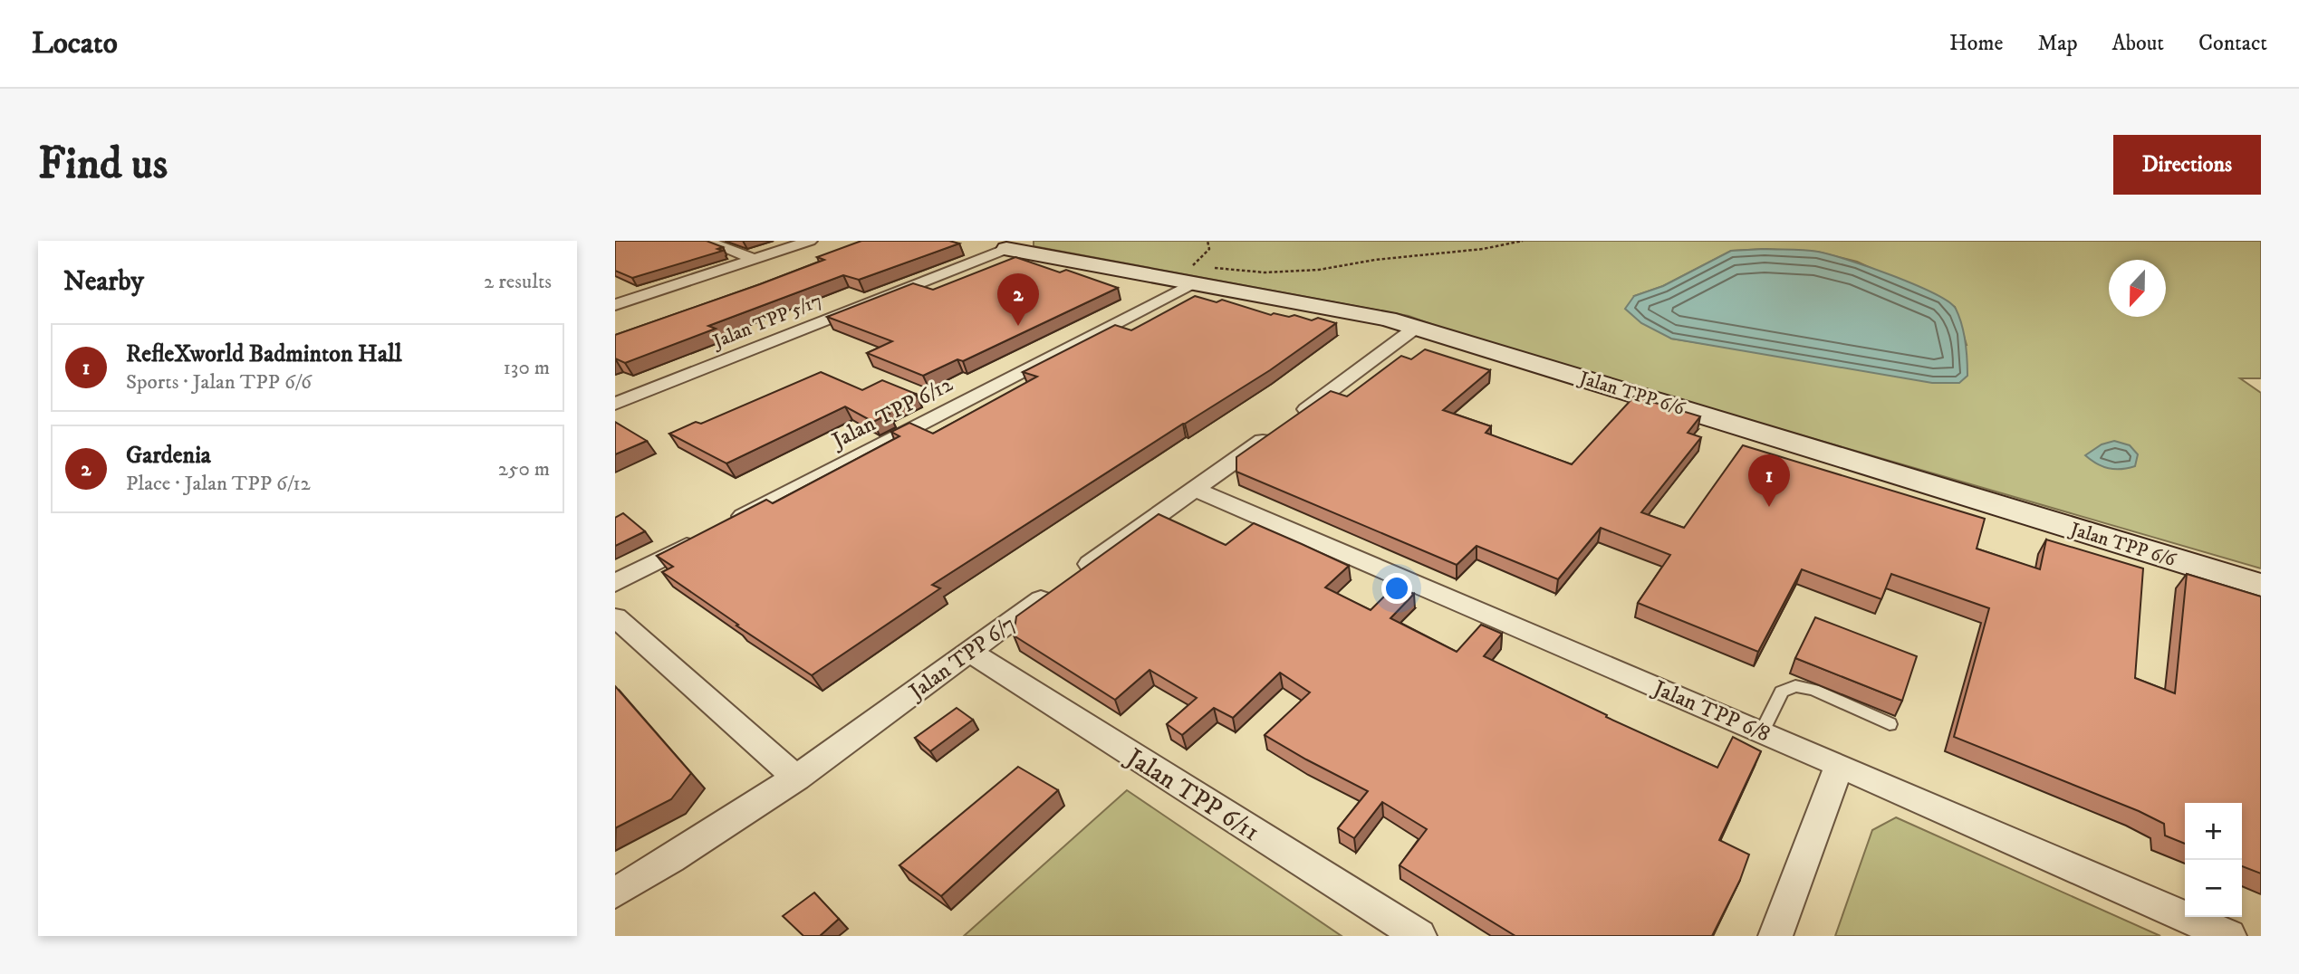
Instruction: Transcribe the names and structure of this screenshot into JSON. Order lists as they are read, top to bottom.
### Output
{
  "streets": {
    "street": [
      "Jalan TPP 5/17",
      "Jalan TPP 6/6",
      "Jalan TPP 6/12",
      "Jalan TPP 6/7",
      "Jalan TPP 6/8",
      "Jalan TPP 6/11"
    ]
  },
  "crossings": [
    ["Jalan TPP 5/17", "Jalan TPP 6/6"],
    ["Jalan TPP 6/6", "Jalan TPP 6/12"],
    ["Jalan TPP 6/7", "Jalan TPP 6/11"]
  ],
  "north": "bottom",
  "page": {
    "header": "Locato",
    "nav": [
      "Home",
      "Map",
      "About",
      "Contact"
    ],
    "buttons": "Directions",
    "title": "Find us",
    "heading": ["Nearby", "2 results"],
    "pins": ["2", "1"],
    "list": [
      {
        "mark": "1",
        "name": "RefleXworld Badminton Hall",
        "note": "Sports · Jalan TPP 6/6",
        "value": "130 m"
      },
      {
        "mark": "2",
        "name": "Gardenia",
        "note": "Place · Jalan TPP 6/12",
        "value": "250 m"
      }
    ],
    "map_buttons": ["+", "−"]
  }
}
